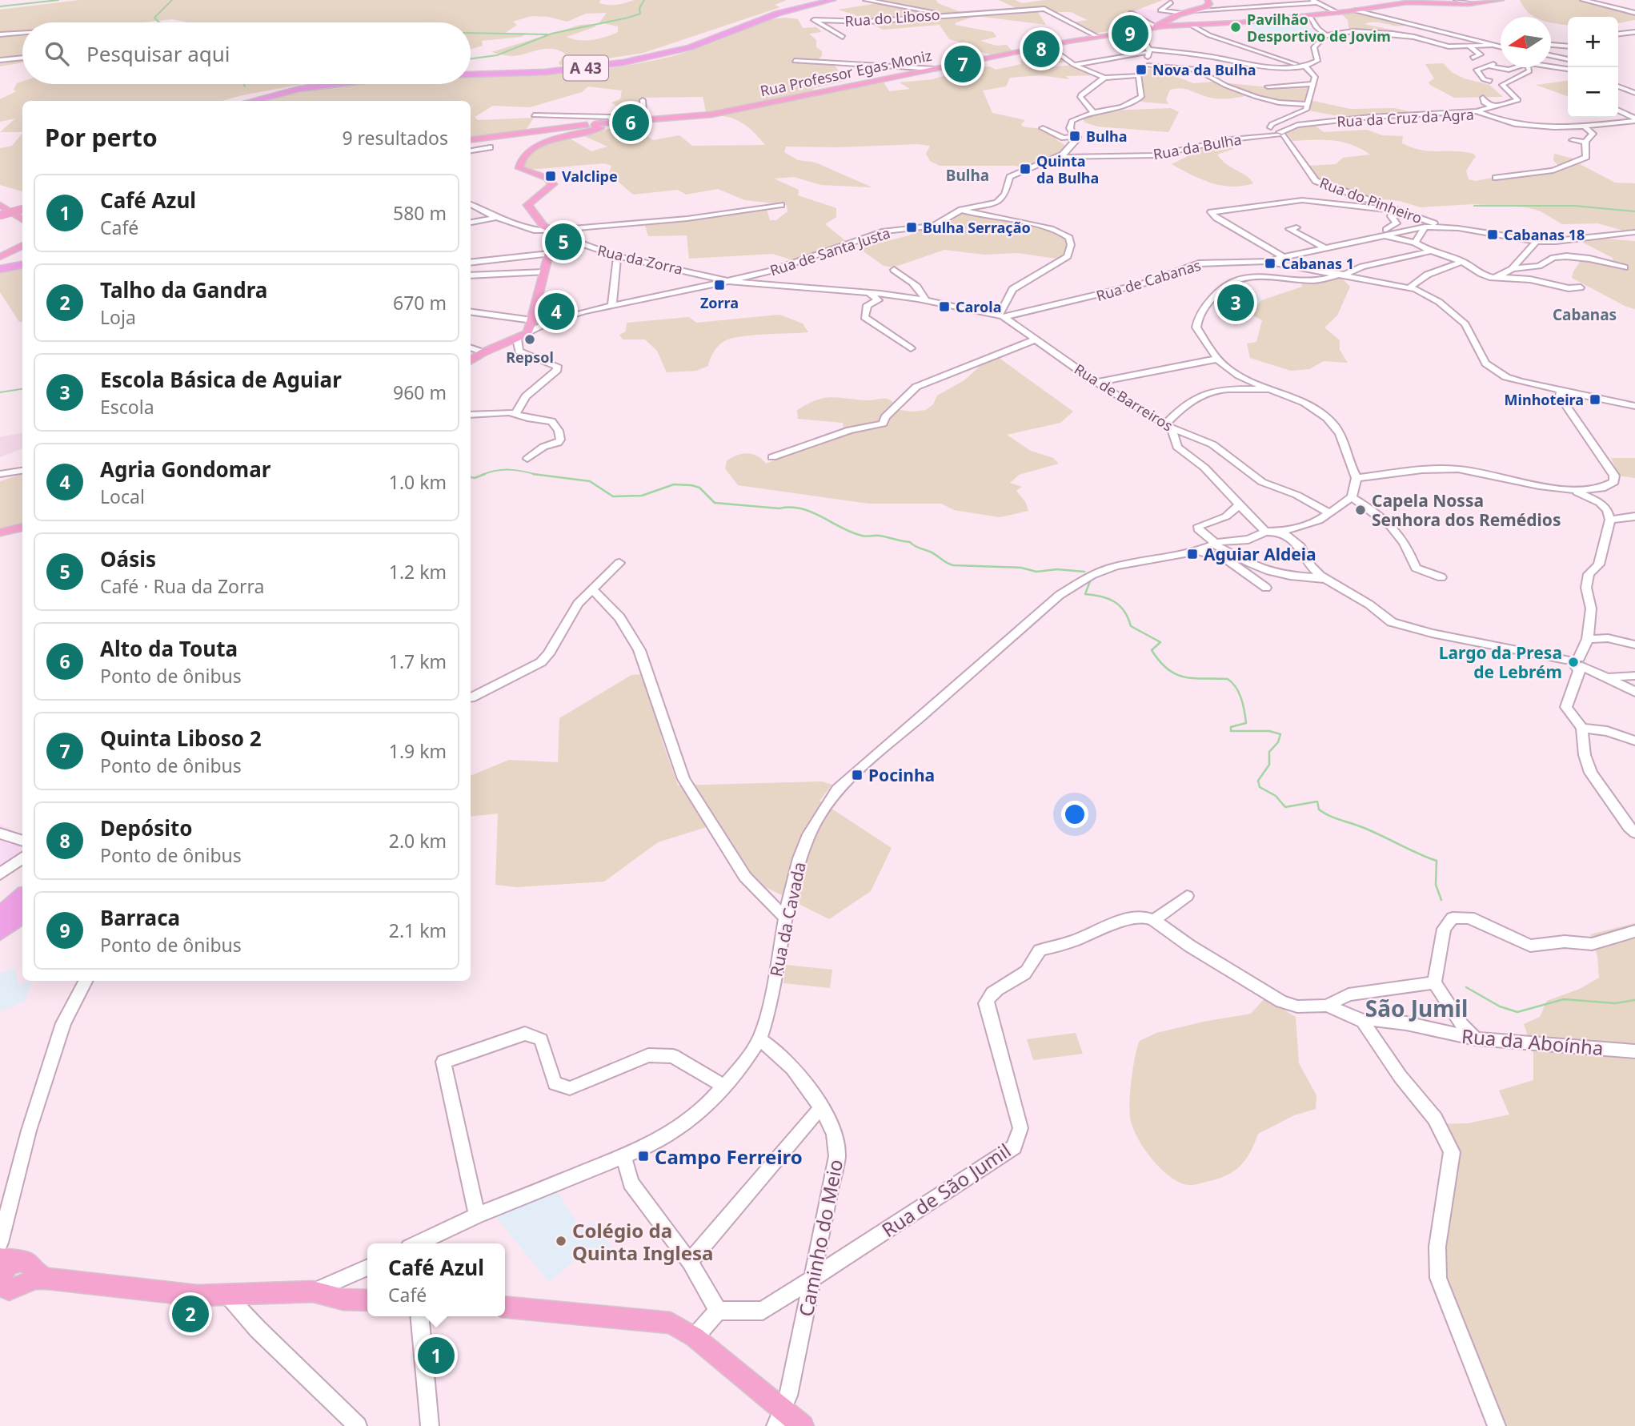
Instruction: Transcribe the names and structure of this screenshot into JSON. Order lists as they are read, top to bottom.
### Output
{
  "streets": {
    "highway": ["A 43"],
    "main road": ["Rua Professor Egas Moniz"],
    "street": [
      "Rua do Liboso",
      "Rua da Cruz da Agra",
      "Rua da Bulha",
      "Rua do Pinheiro",
      "Rua de Santa Justa",
      "Rua da Zorra",
      "Rua de Cabanas",
      "Rua de Barreiros",
      "Rua da Cavada",
      "Rua da Aboínha",
      "Rua de São Jumil",
      "Caminho do Meio"
    ]
  },
  "crossings": [
    ["Rua do Liboso", "Rua Professor Egas Moniz"],
    ["Rua da Cruz da Agra", "Rua da Bulha"],
    ["Rua da Cruz da Agra", "Rua do Pinheiro"],
    ["Rua da Bulha", "Rua do Pinheiro"],
    ["Rua da Bulha", "Rua de Santa Justa"],
    ["Rua de Santa Justa", "Rua da Zorra"],
    ["Rua de Cabanas", "Rua de Barreiros"],
    ["Rua da Cavada", "Caminho do Meio"],
    ["Rua de São Jumil", "Caminho do Meio"]
  ],
  "districts": ["Bulha", "Cabanas", "São Jumil"],
  "places": {
    "other": [
      "Pavilhão Desportivo de Jovim",
      "Repsol",
      "Capela Nossa Senhora dos Remédios",
      "Largo da Presa de Lebrém",
      "Colégio da Quinta Inglesa"
    ],
    "transit": [
      "Nova da Bulha",
      "Bulha",
      "Quinta da Bulha",
      "Valclipe",
      "Bulha Serração",
      "Cabanas 18",
      "Cabanas 1",
      "Zorra",
      "Carola",
      "Minhoteira",
      "Aguiar Aldeia",
      "Pocinha",
      "Campo Ferreiro"
    ]
  },
  "north": "left",
  "page": {
    "pins": [
      "9",
      "8",
      "7",
      "6",
      "5",
      "3",
      "4",
      "2",
      "1"
    ],
    "map_buttons": ["+", "−"],
    "search": "Pesquisar aqui",
    "heading": ["Por perto", "9 resultados"],
    "list": [
      {
        "mark": "1",
        "name": "Café Azul",
        "note": "Café",
        "value": "580 m"
      },
      {
        "mark": "2",
        "name": "Talho da Gandra",
        "note": "Loja",
        "value": "670 m"
      },
      {
        "mark": "3",
        "name": "Escola Básica de Aguiar",
        "note": "Escola",
        "value": "960 m"
      },
      {
        "mark": "4",
        "name": "Agria Gondomar",
        "note": "Local",
        "value": "1.0 km"
      },
      {
        "mark": "5",
        "name": "Oásis",
        "note": "Café · Rua da Zorra",
        "value": "1.2 km"
      },
      {
        "mark": "6",
        "name": "Alto da Touta",
        "note": "Ponto de ônibus",
        "value": "1.7 km"
      },
      {
        "mark": "7",
        "name": "Quinta Liboso 2",
        "note": "Ponto de ônibus",
        "value": "1.9 km"
      },
      {
        "mark": "8",
        "name": "Depósito",
        "note": "Ponto de ônibus",
        "value": "2.0 km"
      },
      {
        "mark": "9",
        "name": "Barraca",
        "note": "Ponto de ônibus",
        "value": "2.1 km"
      }
    ],
    "popup": ["Café Azul", "Café"]
  }
}
